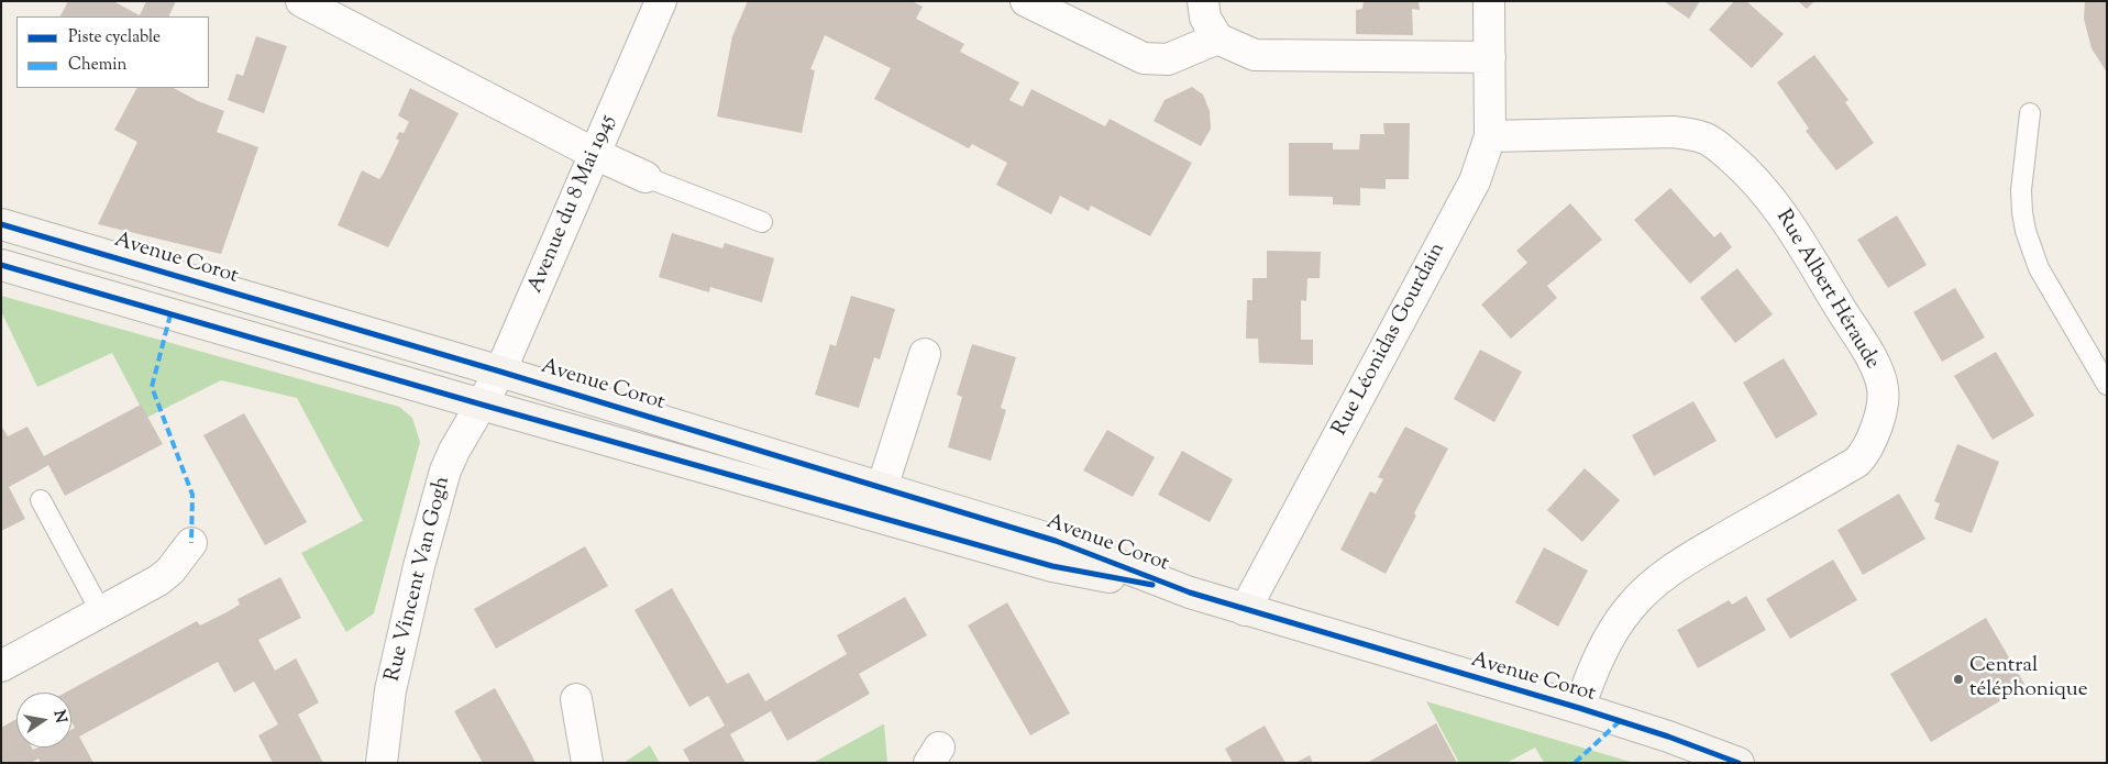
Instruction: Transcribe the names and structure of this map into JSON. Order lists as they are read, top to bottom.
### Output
{
  "streets": {
    "street": [
      "Avenue du 8 Mai 1945",
      "Avenue Corot",
      "Rue Albert Héraude",
      "Rue Léonidas Gourdain",
      "Rue Vincent Van Gogh"
    ]
  },
  "crossings": [
    ["Avenue du 8 Mai 1945", "Avenue Corot"],
    ["Avenue du 8 Mai 1945", "Rue Vincent Van Gogh"],
    ["Avenue Corot", "Rue Albert Héraude"],
    ["Avenue Corot", "Rue Léonidas Gourdain"],
    ["Avenue Corot", "Rue Vincent Van Gogh"],
    ["Rue Albert Héraude", "Rue Léonidas Gourdain"]
  ],
  "places": ["Central téléphonique"],
  "legend": ["Piste cyclable", "Chemin"],
  "north": "right"
}
